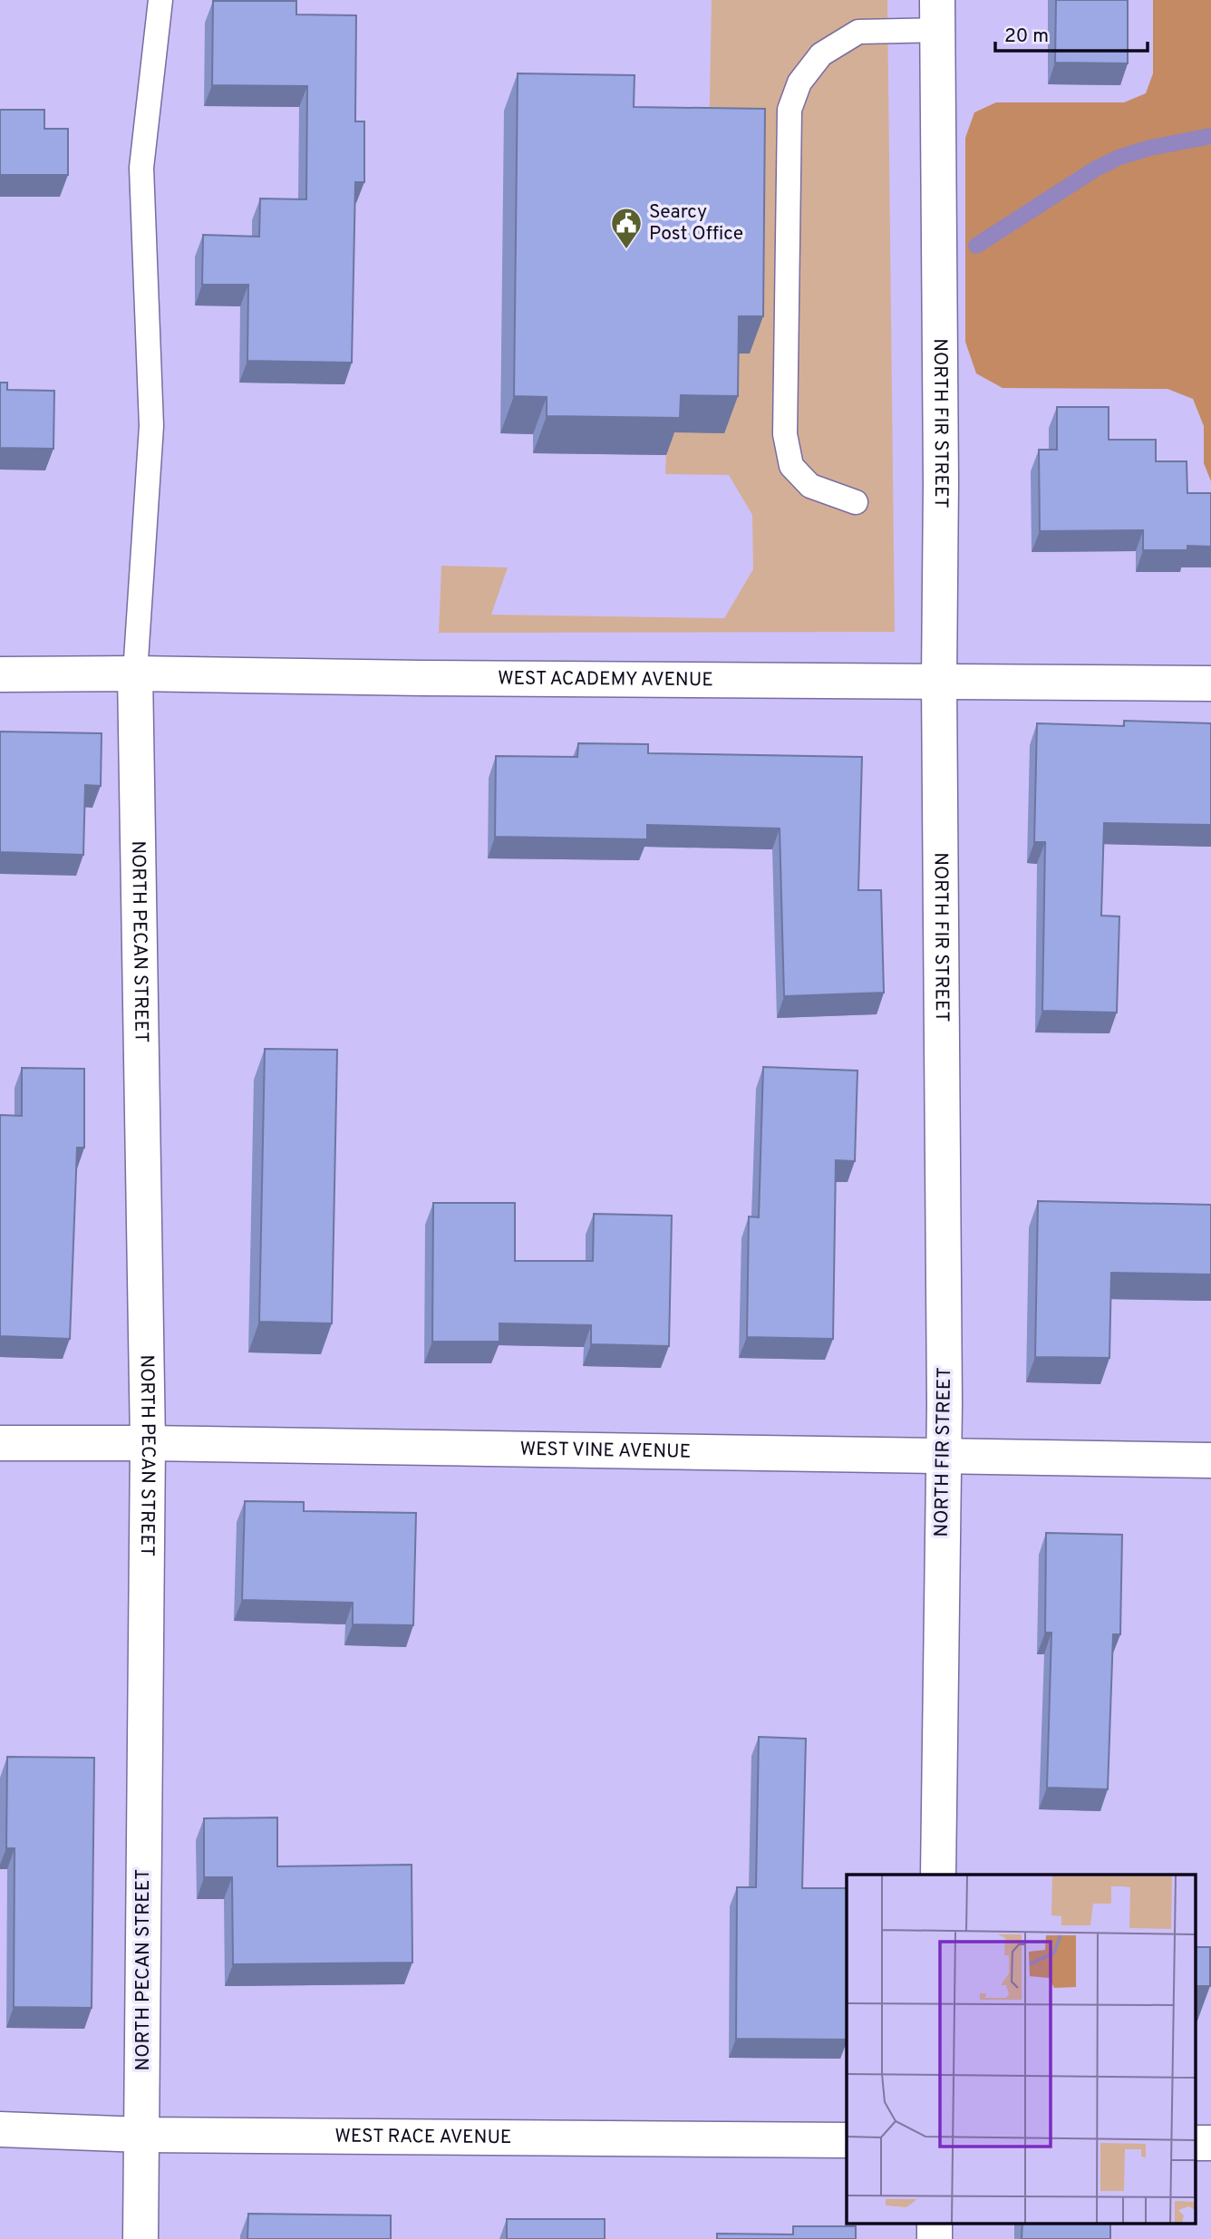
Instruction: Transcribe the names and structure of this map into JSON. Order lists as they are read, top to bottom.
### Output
{
  "streets": {
    "street": [
      "NORTH FIR STREET",
      "WEST ACADEMY AVENUE",
      "NORTH PECAN STREET",
      "WEST VINE AVENUE",
      "WEST RACE AVENUE"
    ]
  },
  "crossings": [
    ["NORTH FIR STREET", "WEST ACADEMY AVENUE"],
    ["NORTH FIR STREET", "WEST VINE AVENUE"],
    ["WEST ACADEMY AVENUE", "NORTH PECAN STREET"],
    ["NORTH PECAN STREET", "WEST VINE AVENUE"],
    ["NORTH PECAN STREET", "WEST RACE AVENUE"]
  ],
  "places": {
    "public building": ["Searcy Post Office"]
  },
  "scale_bar": "20 m"
}
